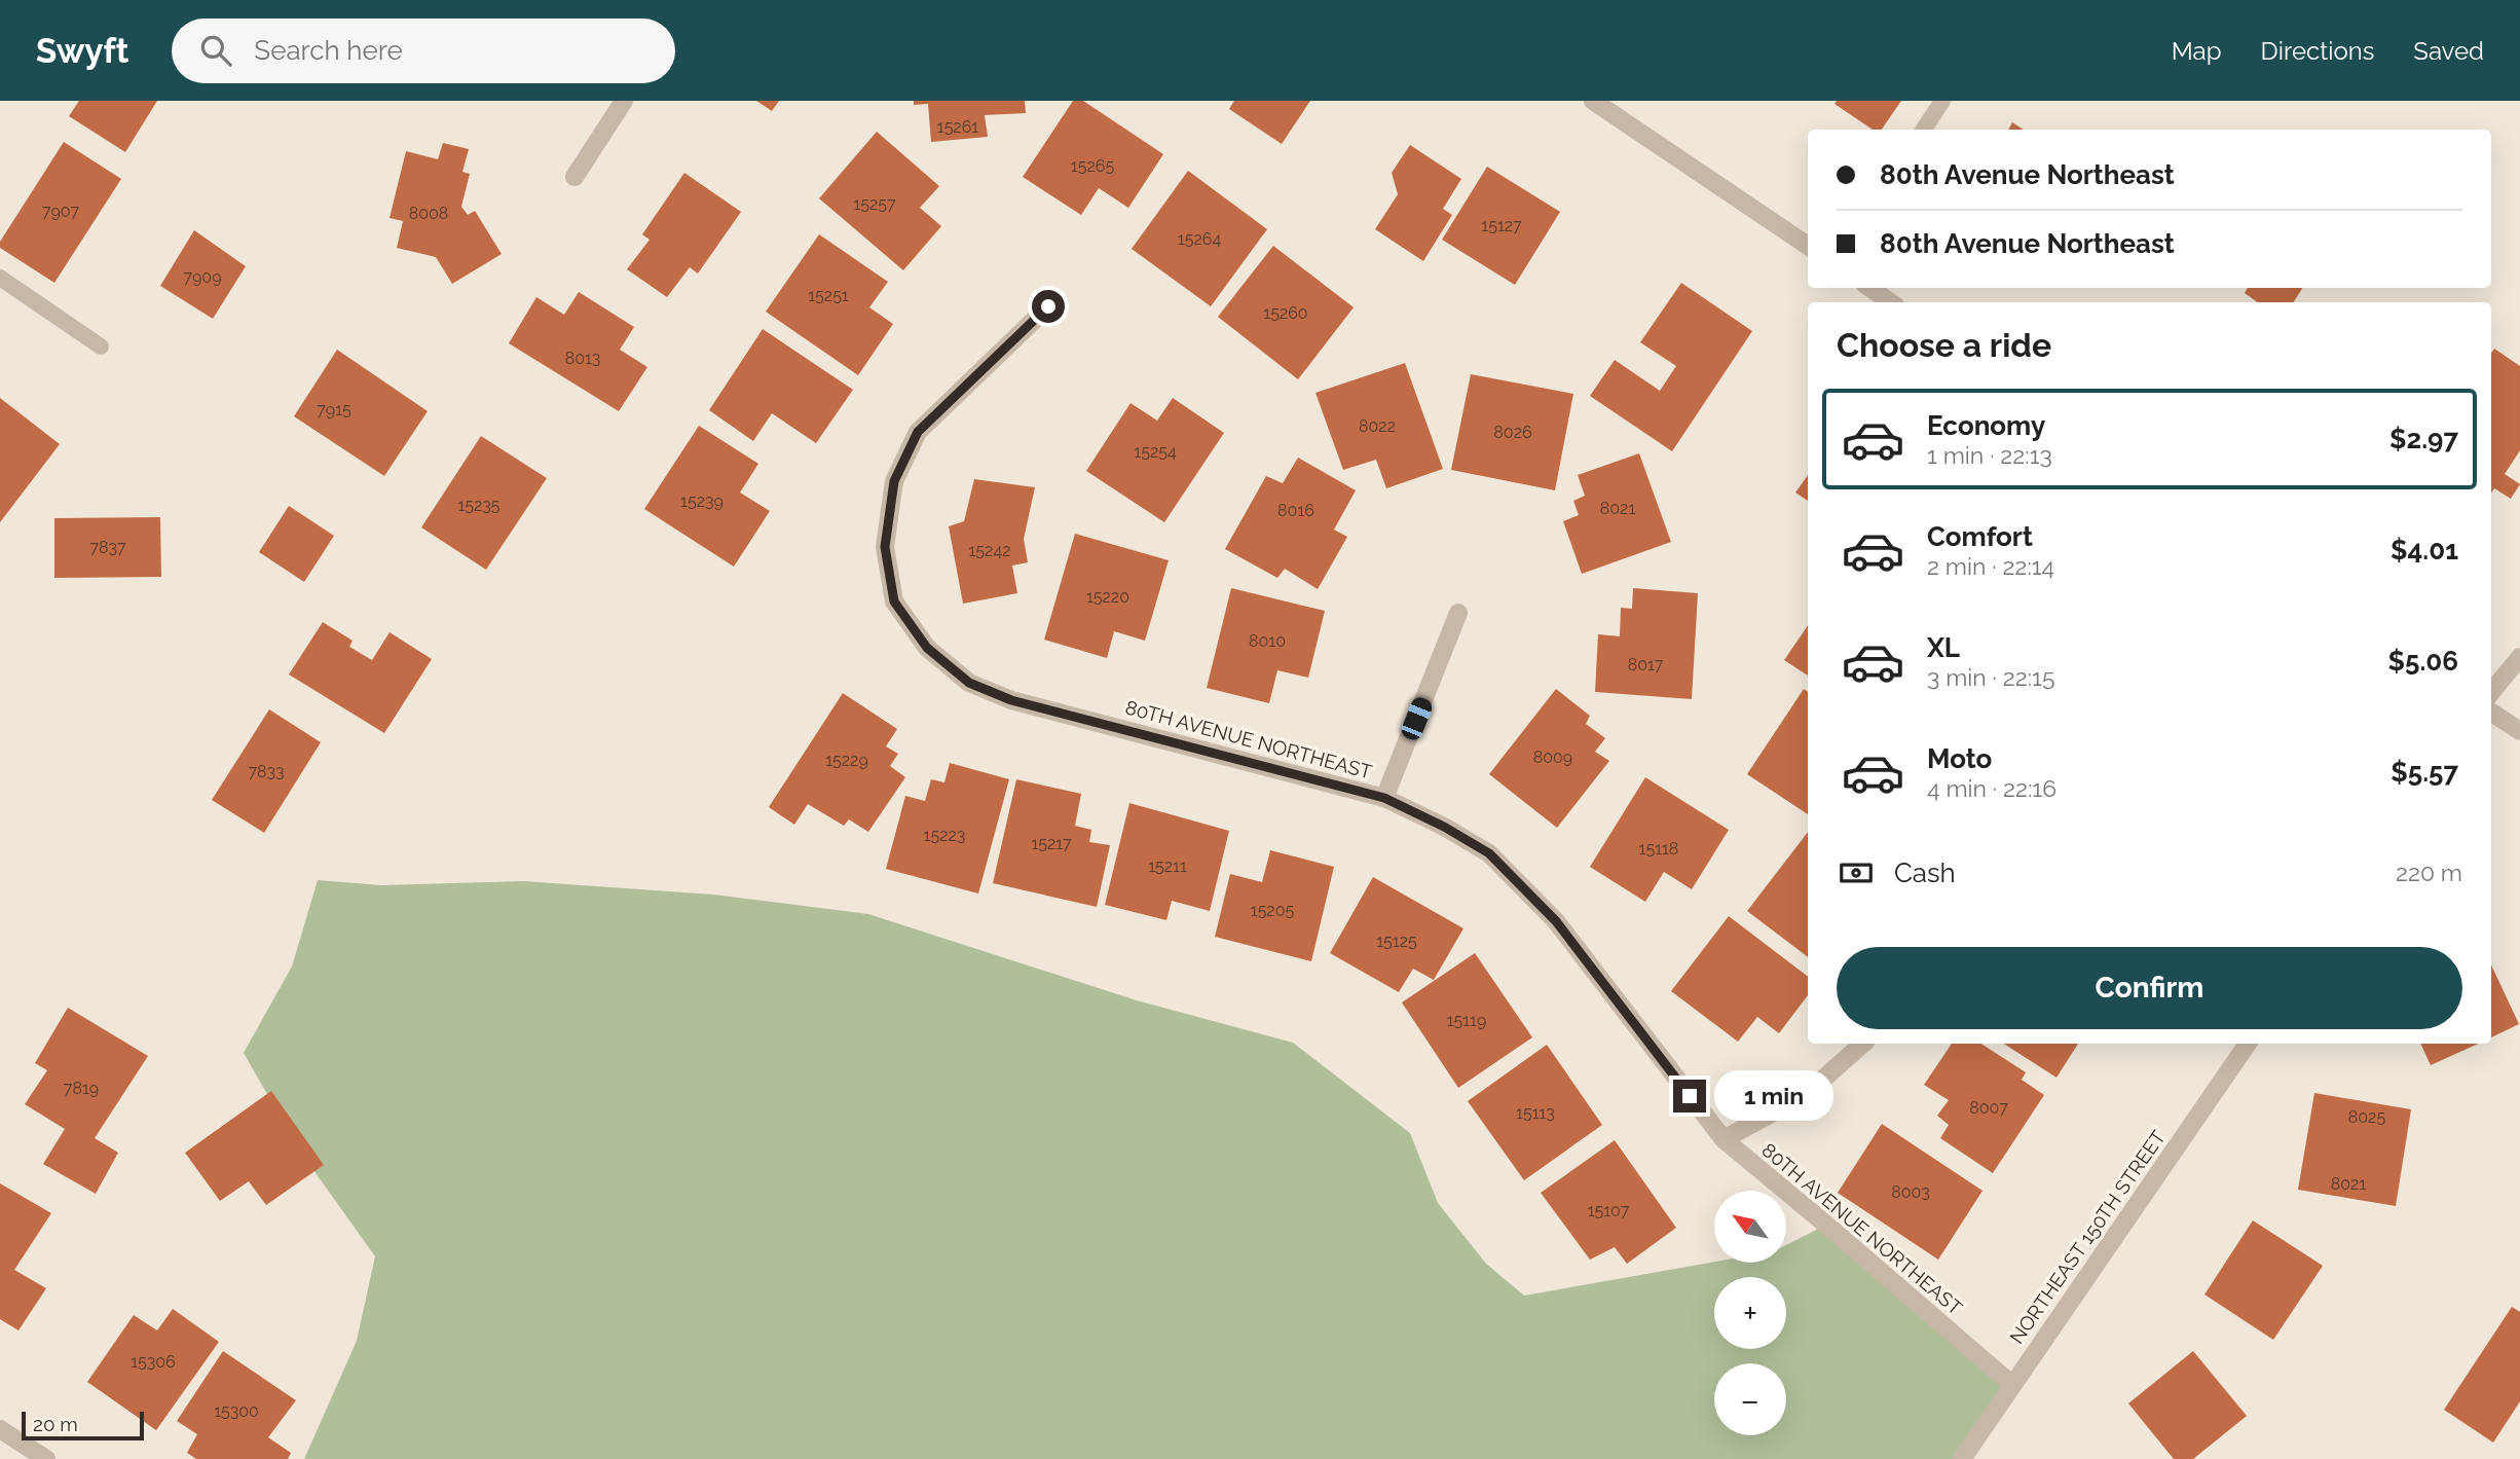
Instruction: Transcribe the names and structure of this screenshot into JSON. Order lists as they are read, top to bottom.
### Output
{
  "streets": {
    "street": ["80TH AVENUE NORTHEAST", "NORTHEAST 150TH STREET"]
  },
  "crossings": [
    ["80TH AVENUE NORTHEAST", "NORTHEAST 150TH STREET"]
  ],
  "house_numbers": [
    "15261",
    "15265",
    "15257",
    "7907",
    "8008",
    "15127",
    "15264",
    "7909",
    "15251",
    "15260",
    "8013",
    "7915",
    "8022",
    "8026",
    "15254",
    "15239",
    "15235",
    "8021",
    "8016",
    "7837",
    "15242",
    "15220",
    "8010",
    "8017",
    "8009",
    "15229",
    "7833",
    "15223",
    "15217",
    "15118",
    "15211",
    "15205",
    "15125",
    "15119",
    "7819",
    "8007",
    "15113",
    "8025",
    "8021",
    "8003",
    "15107",
    "15306",
    "15300"
  ],
  "scale_bar": "20 m",
  "north": "top left",
  "page": {
    "header": "Swyft",
    "search": "Search here",
    "nav": ["Map", "Directions", "Saved"],
    "banner": ["80th Avenue Northeast", "80th Avenue Northeast"],
    "heading": "Choose a ride",
    "list": [
      {
        "name": "Economy",
        "note": "1 min · 22:13",
        "value": "$2.97"
      },
      {
        "name": "Comfort",
        "note": "2 min · 22:14",
        "value": "$4.01"
      },
      {
        "name": "XL",
        "note": "3 min · 22:15",
        "value": "$5.06"
      },
      {
        "name": "Moto",
        "note": "4 min · 22:16",
        "value": "$5.57"
      }
    ],
    "pay": ["Cash", "220 m"],
    "buttons": "Confirm",
    "bubble": "1 min",
    "map_buttons": ["+", "−"],
    "scale": "20 m"
  }
}
